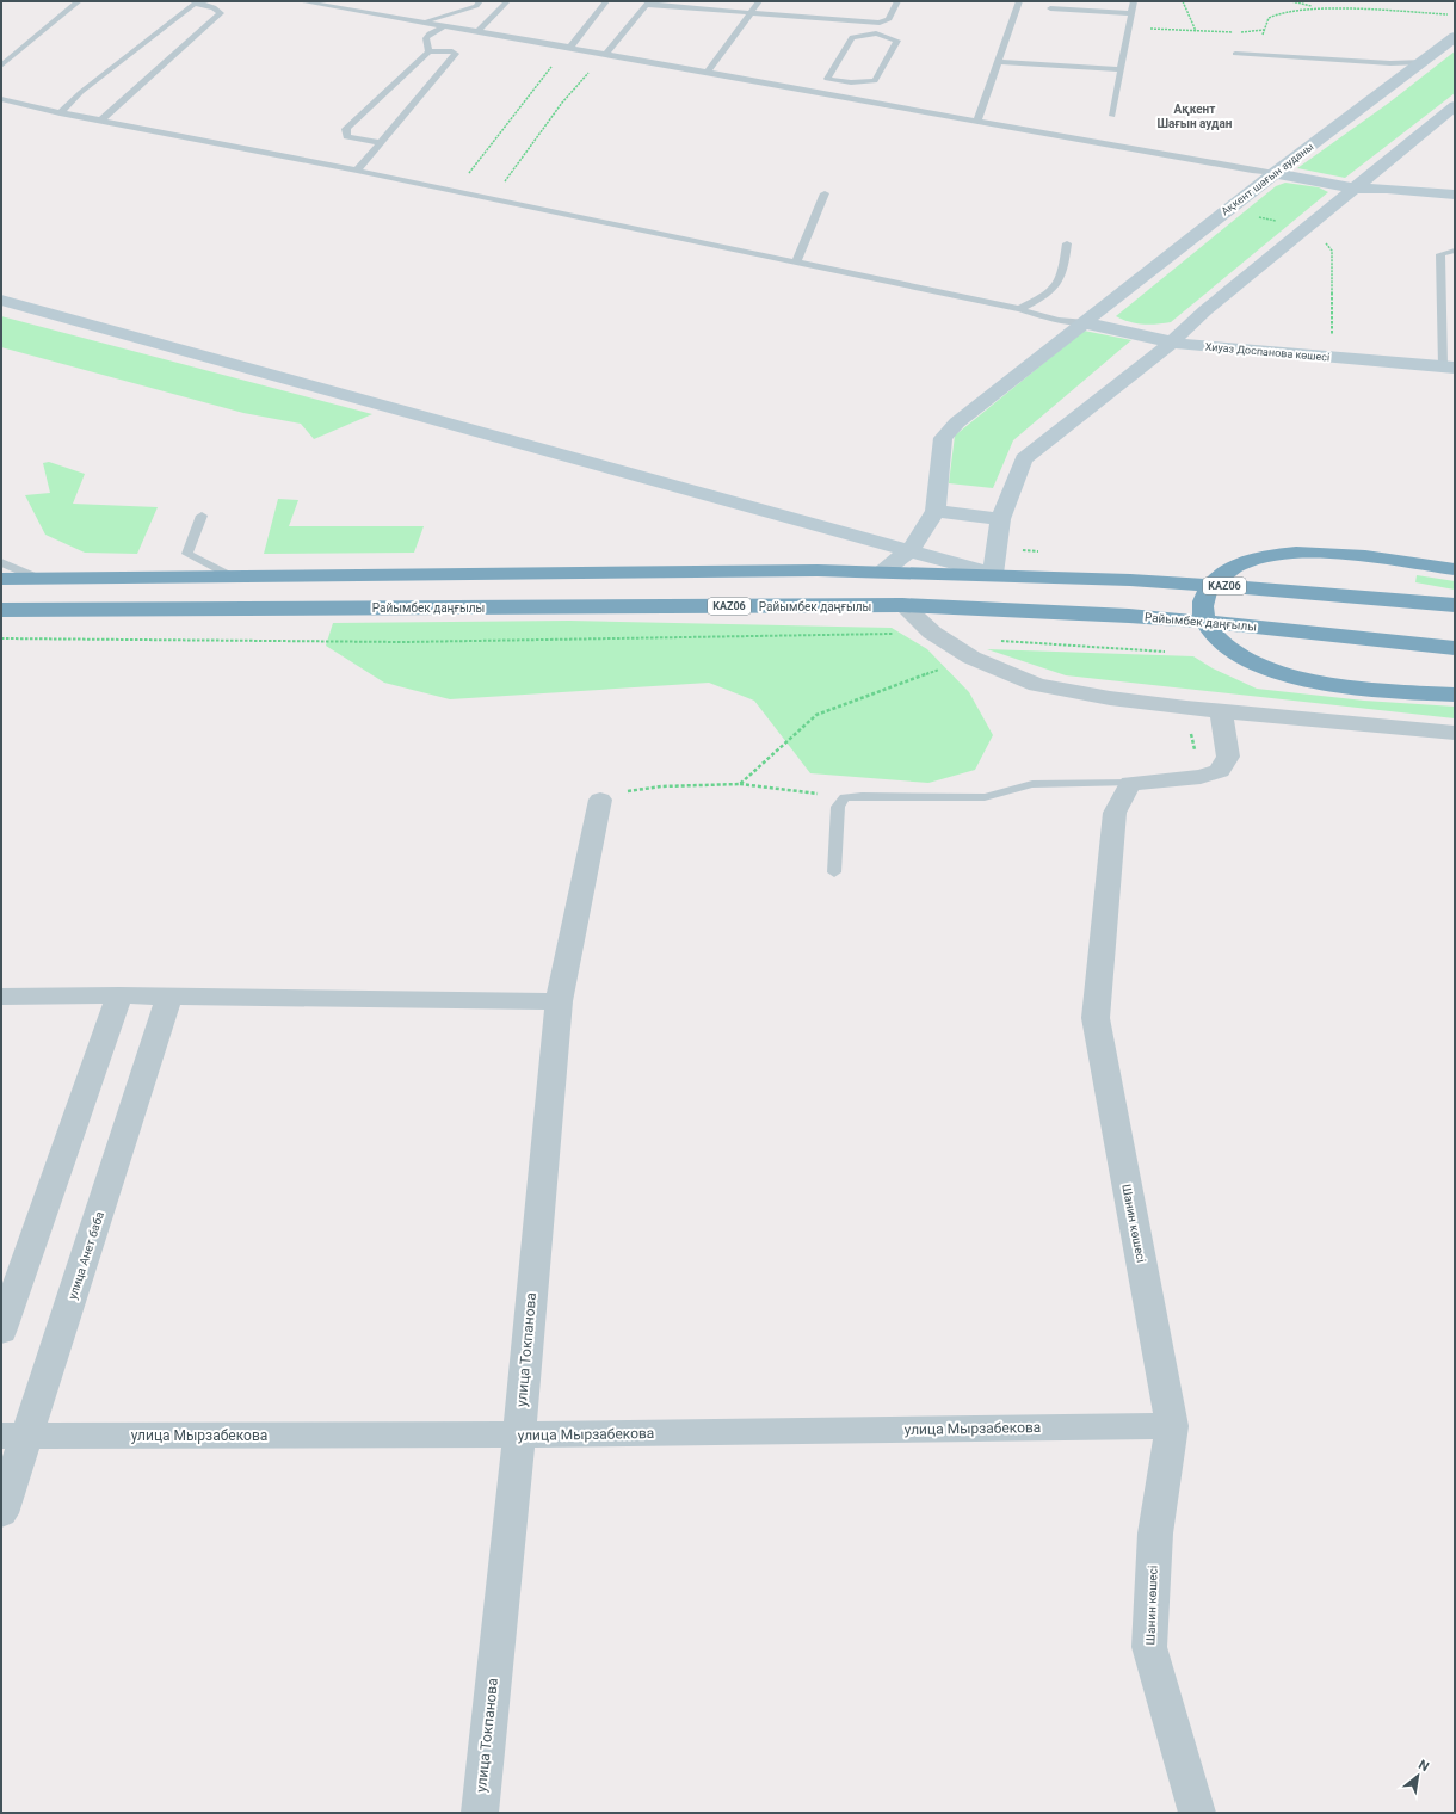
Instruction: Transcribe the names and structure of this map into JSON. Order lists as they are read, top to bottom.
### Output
{
  "streets": {
    "highway": ["KАZ06", "Райымбек даңғылы"],
    "street": [
      "Ақкент шағын ауданы",
      "Хиуаз Доспанова көшесі",
      "Шанин көшесі",
      "улица Анет баба",
      "улица Токпанова",
      "улица Мырзабекова"
    ]
  },
  "crossings": [
    ["Ақкент шағын ауданы", "Хиуаз Доспанова көшесі"],
    ["Шанин көшесі", "улица Мырзабекова"],
    ["улица Анет баба", "улица Мырзабекова"],
    ["улица Токпанова", "улица Мырзабекова"]
  ],
  "districts": ["Ақкент Шағын аудан"],
  "north": "top right"
}
